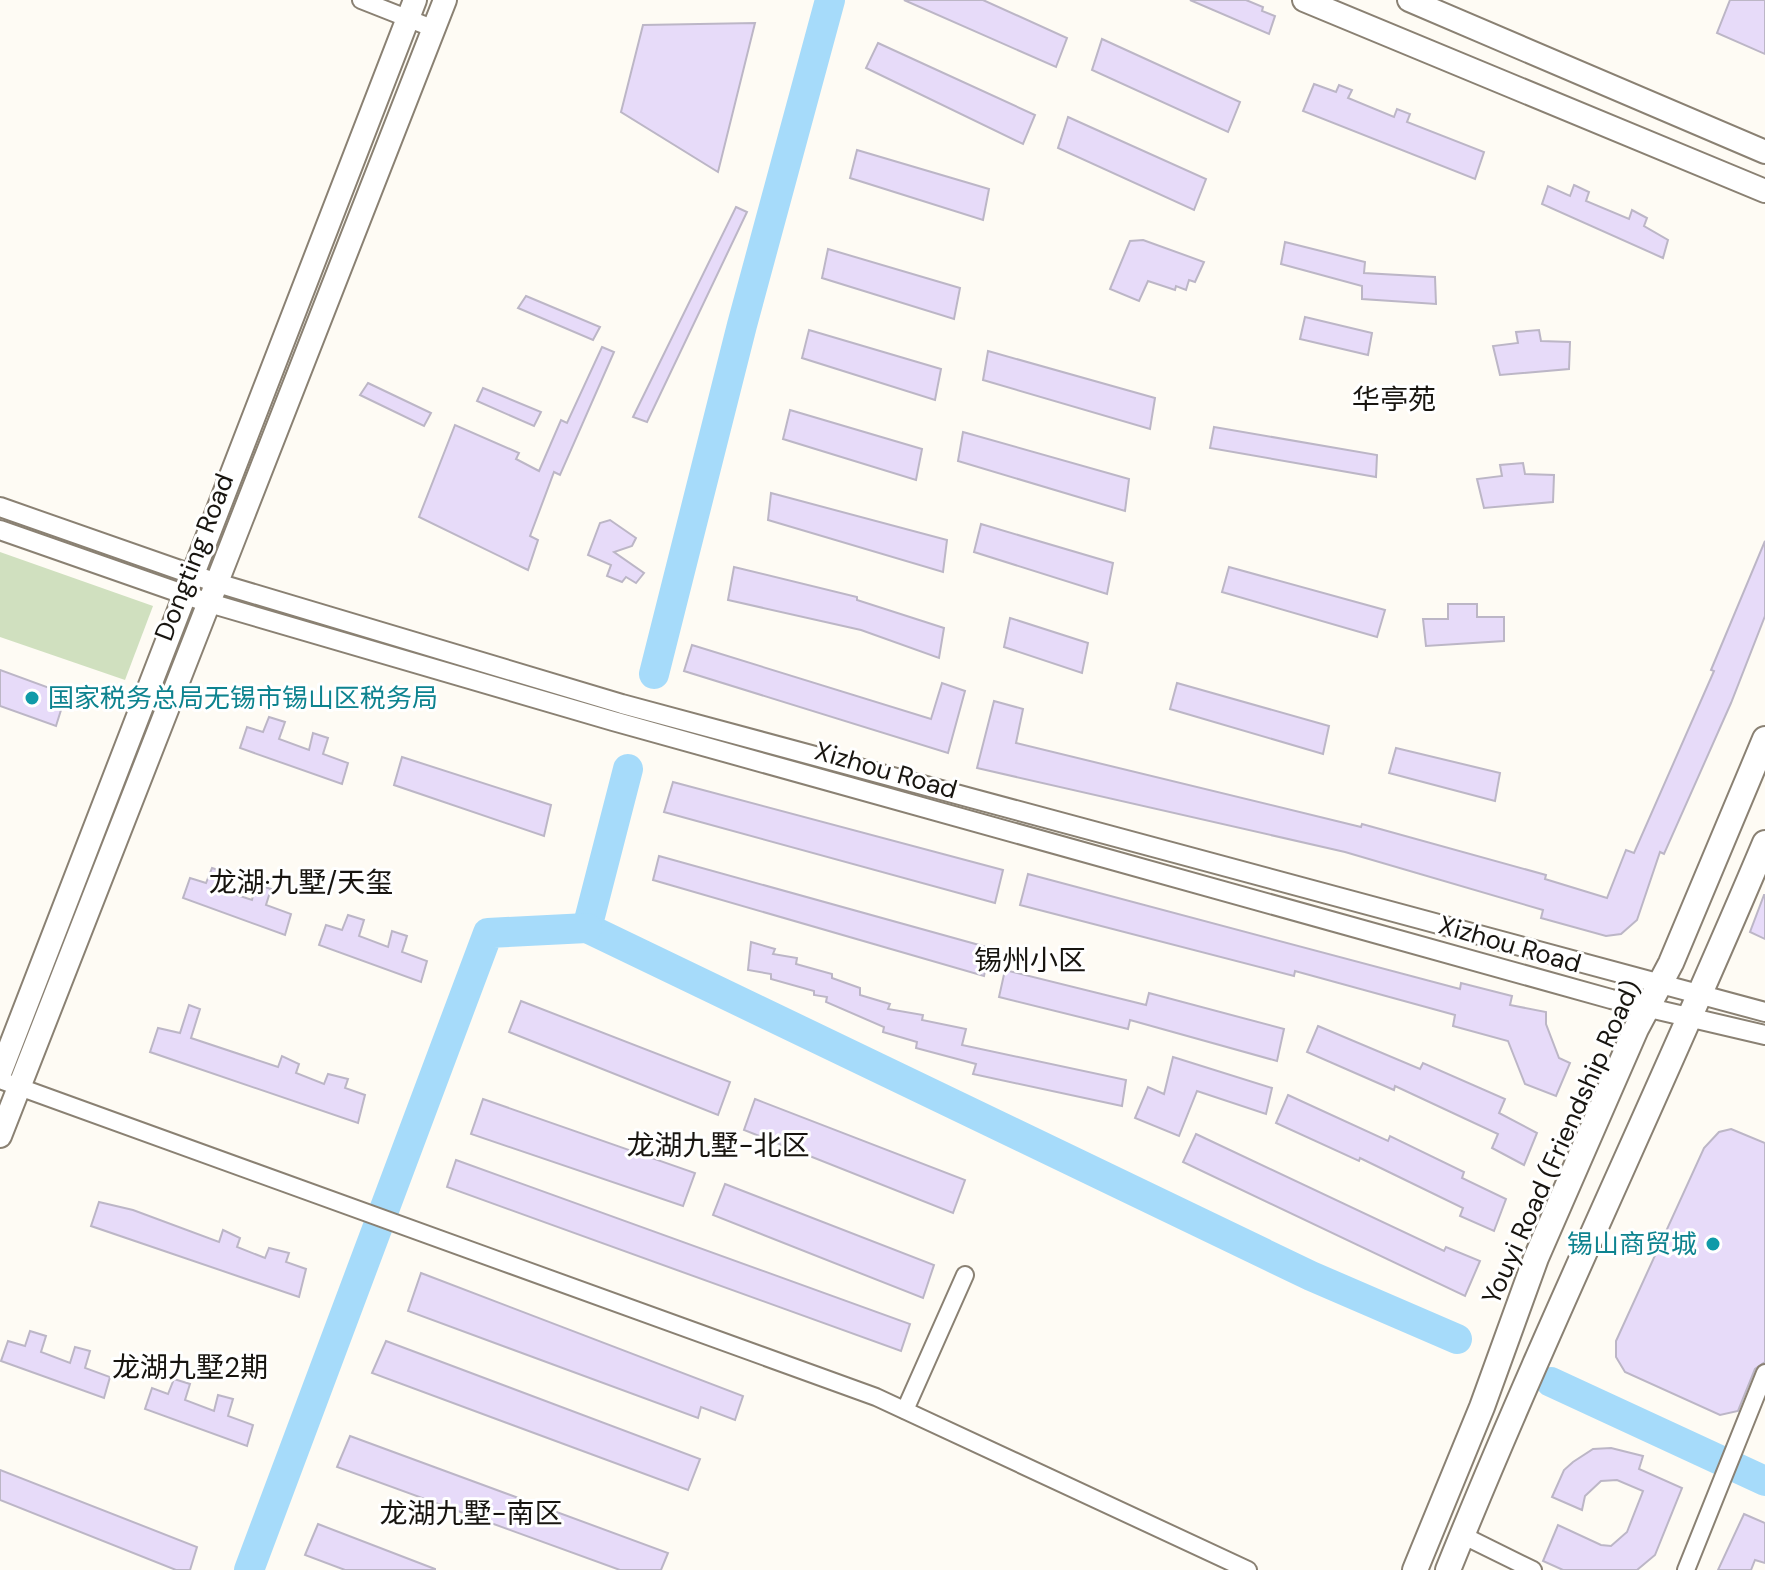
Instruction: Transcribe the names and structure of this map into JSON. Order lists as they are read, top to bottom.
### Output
{
  "streets": {
    "main road": ["Dongting Road", "Youyi Road (Friendship Road)"],
    "street": ["Xizhou Road"]
  },
  "crossings": [
    ["Dongting Road", "Xizhou Road"],
    ["Xizhou Road", "Youyi Road (Friendship Road)"]
  ],
  "districts": [
    "华亭苑",
    "龙湖·九墅/天玺",
    "锡州小区",
    "龙湖九墅-北区",
    "龙湖九墅2期",
    "龙湖九墅-南区"
  ],
  "places": ["国家税务总局无锡市锡山区税务局", "锡山商贸城"]
}
